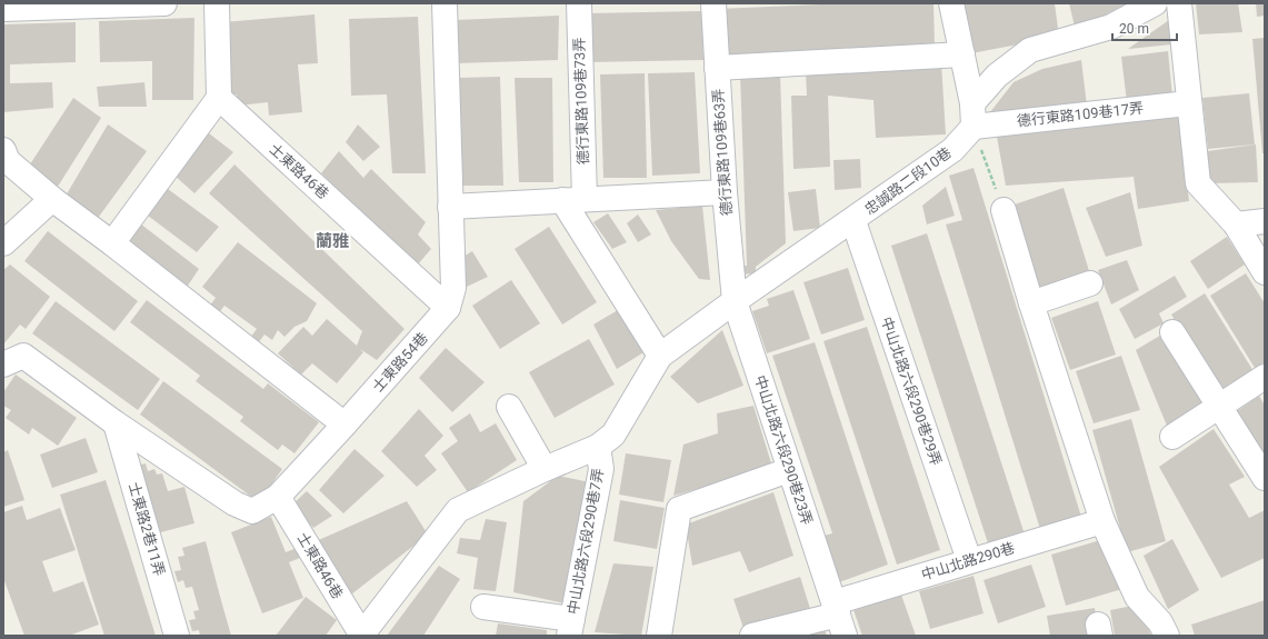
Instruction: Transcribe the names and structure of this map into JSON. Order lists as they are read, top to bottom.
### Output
{
  "streets": {
    "street": [
      "德行東路109巷73弄",
      "德行東路109巷17弄",
      "德行東路109巷63弄",
      "士東路46巷",
      "忠誠路二段10巷",
      "士東路54巷",
      "中山北路六段290巷29弄",
      "中山北路六段290巷23弄",
      "士東路2巷11弄",
      "中山北路六段290巷7弄",
      "中山北路290巷"
    ]
  },
  "crossings": [
    ["德行東路109巷17弄", "忠誠路二段10巷"],
    ["德行東路109巷63弄", "忠誠路二段10巷"],
    ["德行東路109巷63弄", "中山北路六段290巷23弄"],
    ["德行東路109巷63弄", "中山北路六段290巷7弄"],
    ["士東路46巷", "士東路54巷"],
    ["士東路46巷", "中山北路六段290巷7弄"],
    ["忠誠路二段10巷", "中山北路六段290巷29弄"],
    ["忠誠路二段10巷", "中山北路六段290巷23弄"],
    ["忠誠路二段10巷", "中山北路六段290巷7弄"],
    ["中山北路六段290巷29弄", "中山北路290巷"],
    ["中山北路六段290巷23弄", "中山北路六段290巷7弄"],
    ["中山北路六段290巷23弄", "中山北路290巷"]
  ],
  "districts": ["蘭雅"],
  "scale_bar": "20 m"
}
